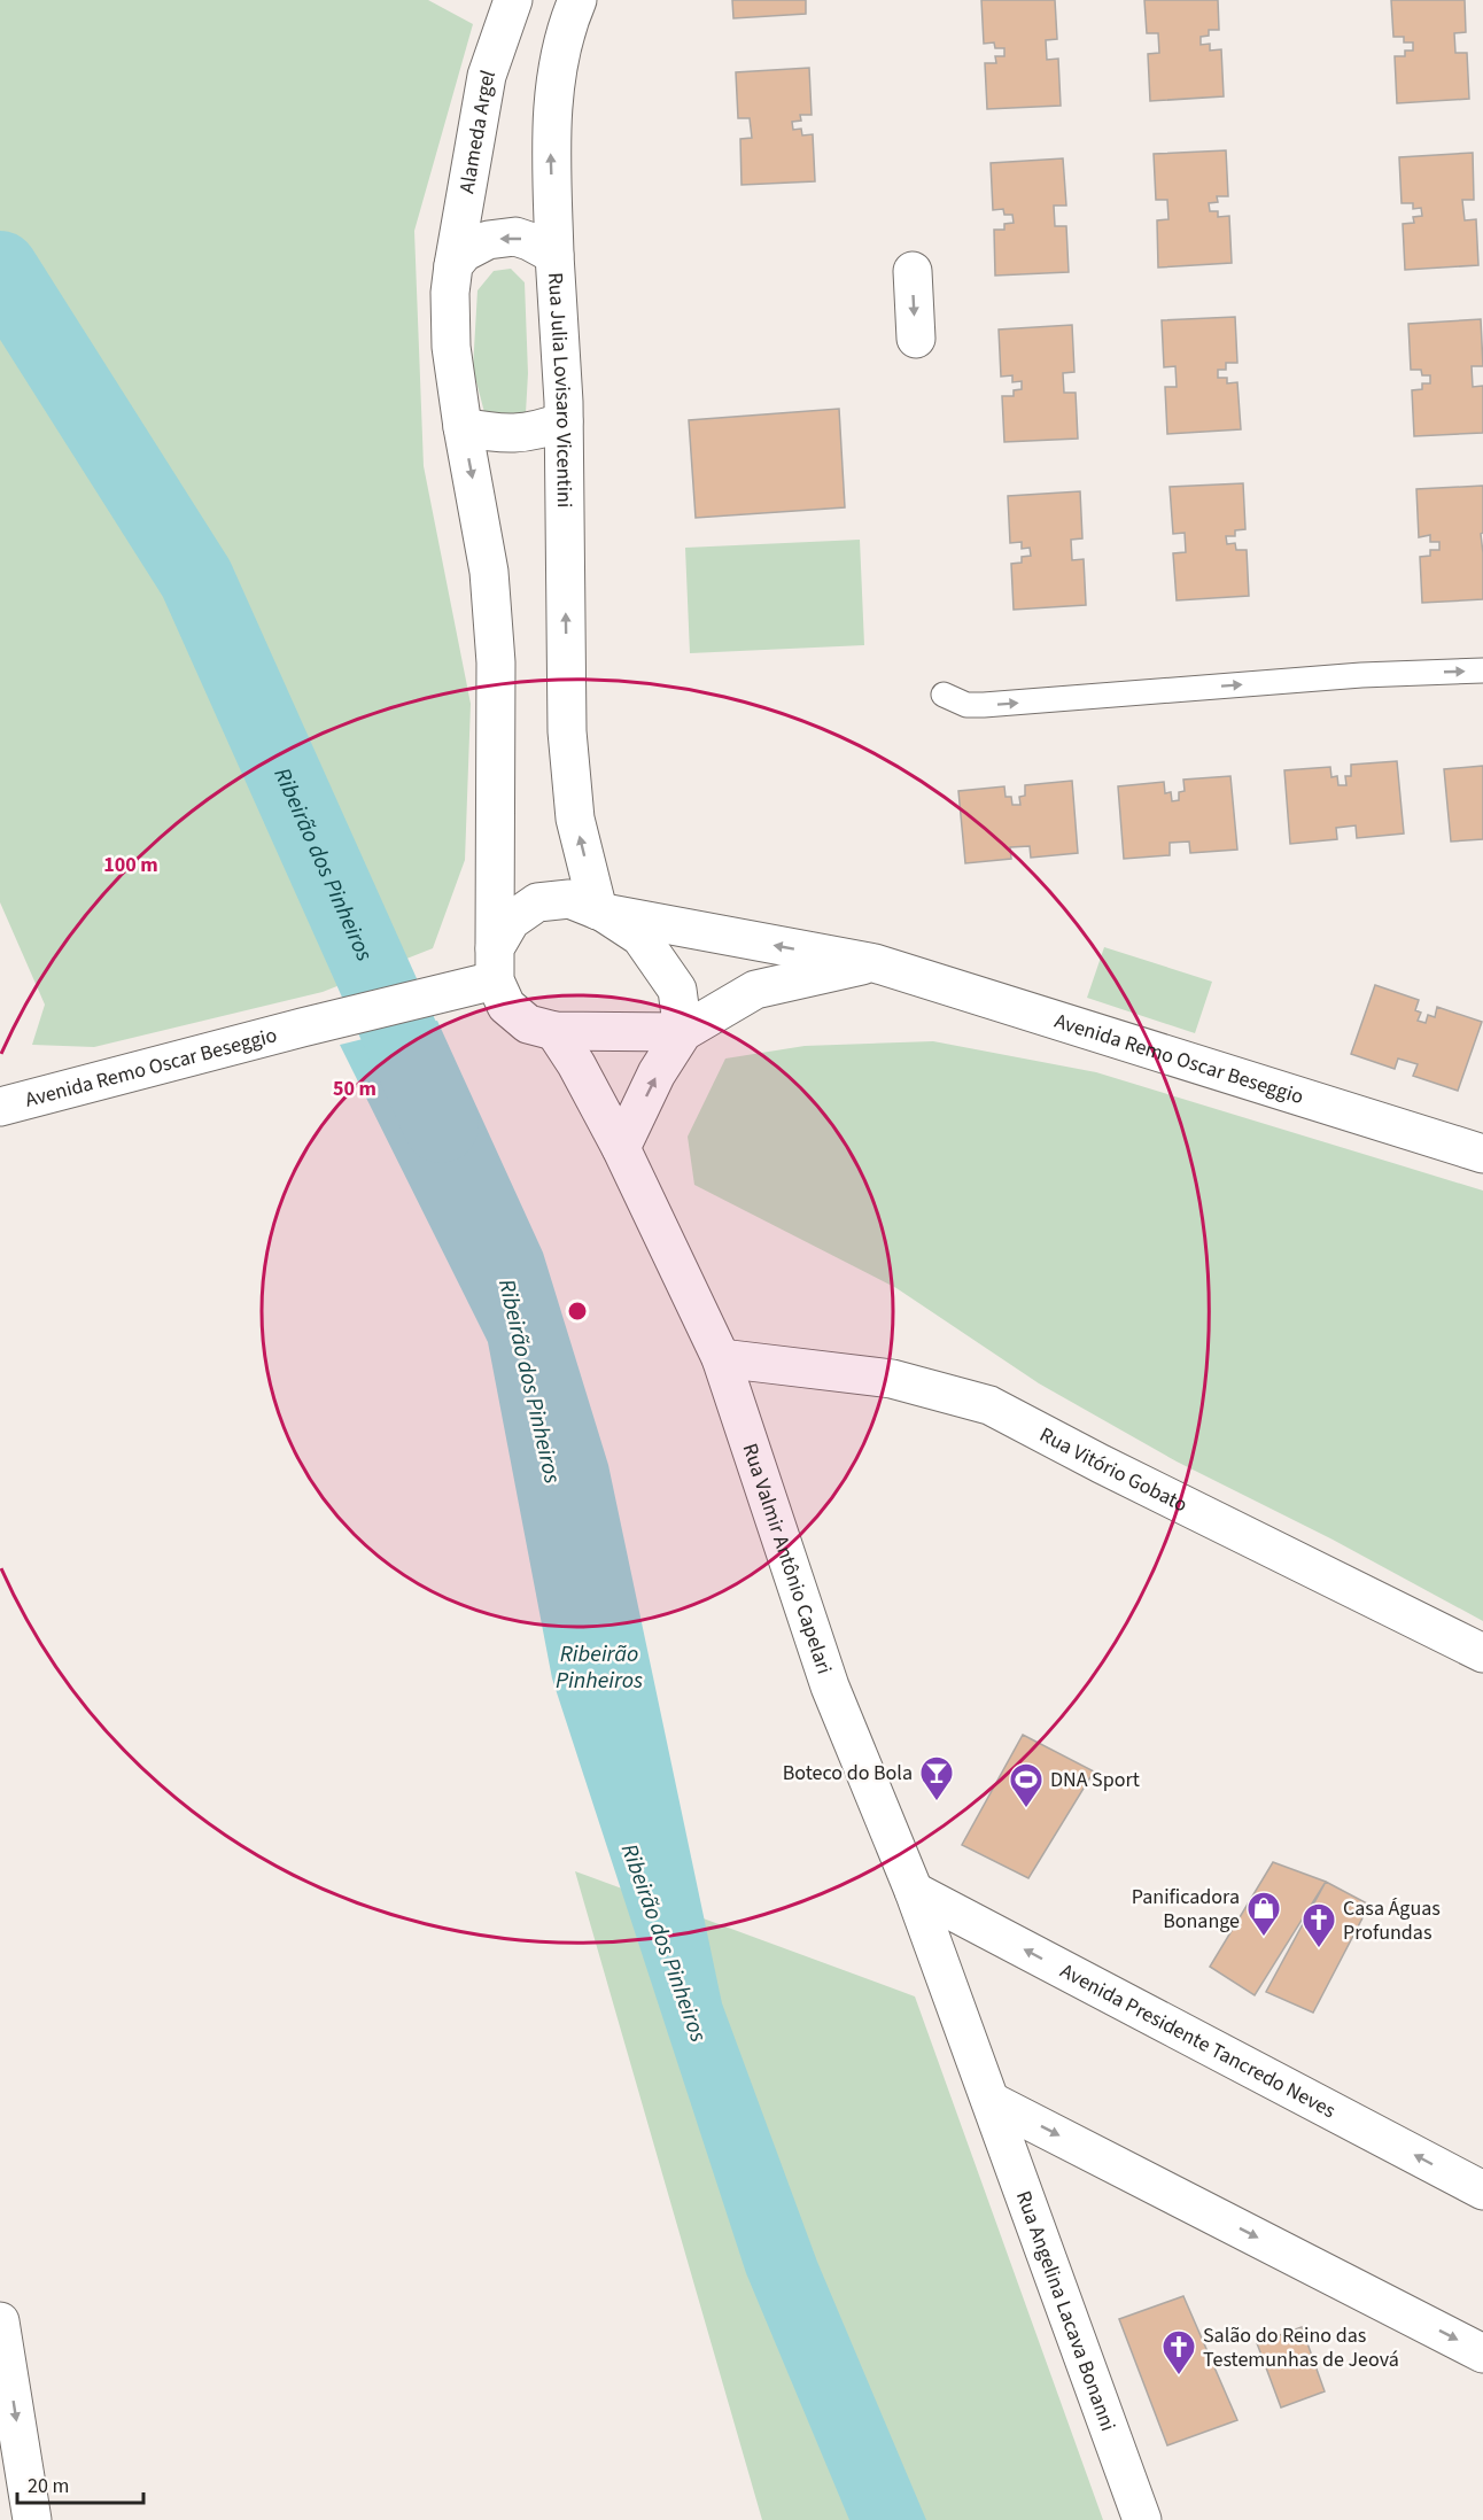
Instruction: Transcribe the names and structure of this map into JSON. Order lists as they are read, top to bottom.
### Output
{
  "streets": {
    "street": [
      "Alameda Argel",
      "Rua Julia Lovisaro Vicentini",
      "Avenida Remo Oscar Beseggio",
      "Rua Vitório Gobato",
      "Rua Valmir Antônio Capelari",
      "Avenida Presidente Tancredo Neves",
      "Rua Angelina Lacava Bonanni"
    ]
  },
  "crossings": [
    ["Alameda Argel", "Rua Julia Lovisaro Vicentini"],
    ["Rua Julia Lovisaro Vicentini", "Avenida Remo Oscar Beseggio"],
    ["Avenida Remo Oscar Beseggio", "Rua Valmir Antônio Capelari"],
    ["Rua Vitório Gobato", "Rua Valmir Antônio Capelari"],
    ["Rua Valmir Antônio Capelari", "Avenida Presidente Tancredo Neves"],
    ["Rua Valmir Antônio Capelari", "Rua Angelina Lacava Bonanni"]
  ],
  "water": ["Ribeirão dos Pinheiros", "Ribeirão Pinheiros"],
  "places": {
    "bar": ["Boteco do Bola"],
    "sports": ["DNA Sport"],
    "shop": ["Panificadora Bonange"],
    "church": ["Casa Águas Profundas", "Salão do Reino das Testemunhas de Jeová"]
  },
  "scale_bar": "20 m",
  "rings": ["100 m", "50 m"]
}
